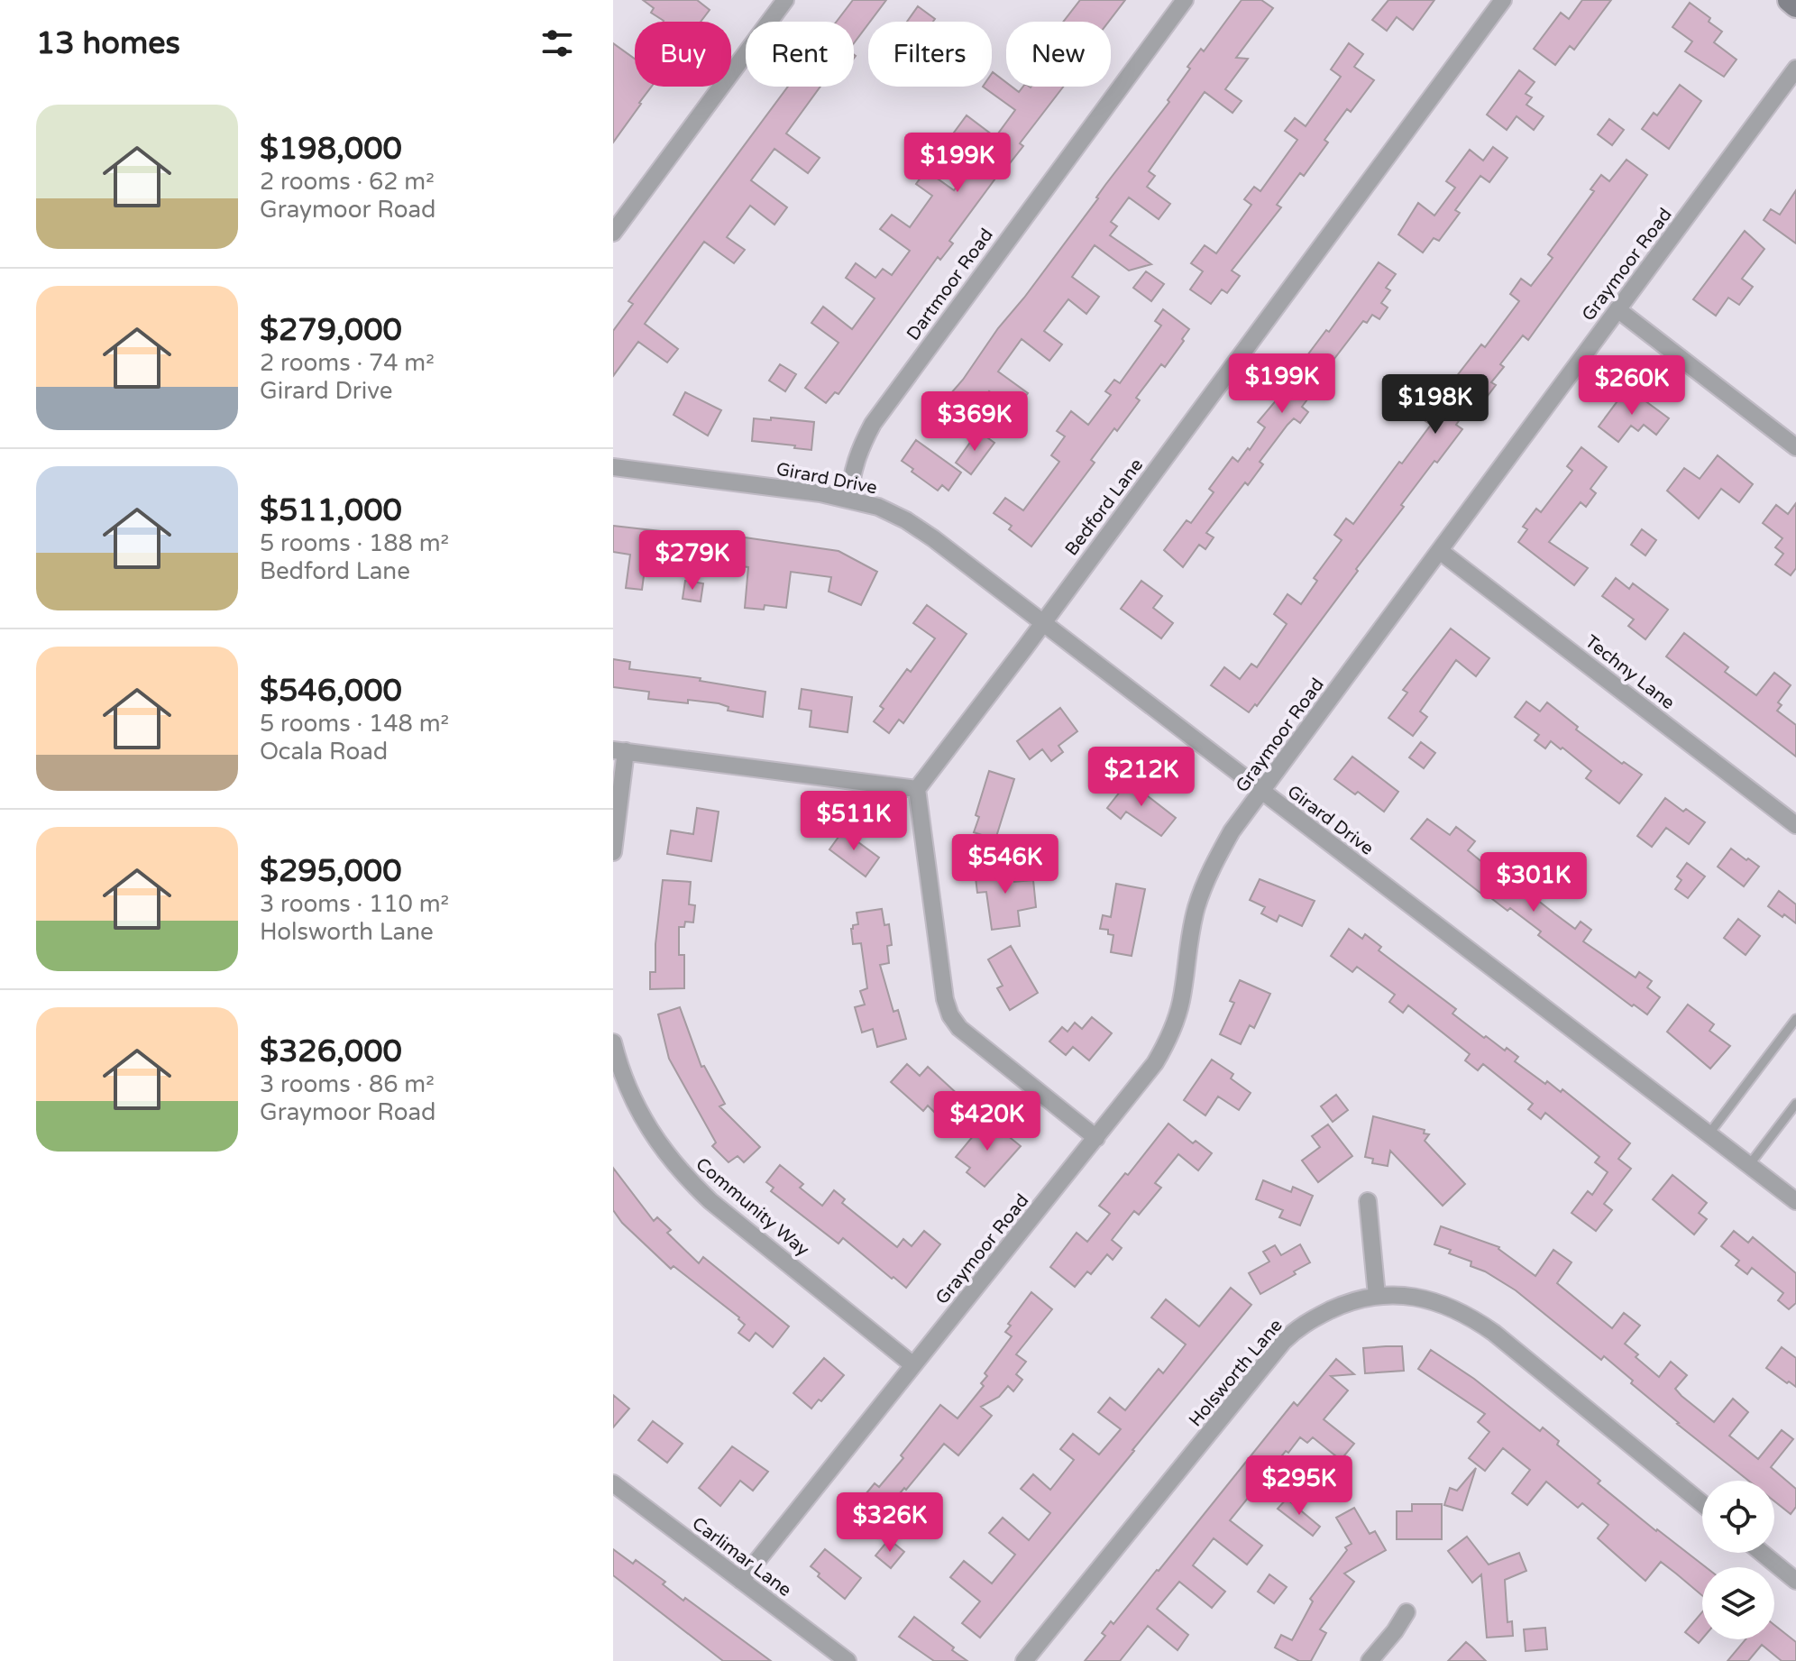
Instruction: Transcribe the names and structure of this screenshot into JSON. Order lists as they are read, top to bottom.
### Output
{
  "streets": {
    "street": [
      "Graymoor Road",
      "Dartmoor Road",
      "Girard Drive",
      "Bedford Lane",
      "Techny Lane",
      "Community Way",
      "Holsworth Lane",
      "Carlimar Lane"
    ]
  },
  "crossings": [
    ["Graymoor Road", "Girard Drive"],
    ["Graymoor Road", "Techny Lane"],
    ["Graymoor Road", "Community Way"],
    ["Graymoor Road", "Carlimar Lane"],
    ["Dartmoor Road", "Girard Drive"],
    ["Girard Drive", "Bedford Lane"]
  ],
  "page": {
    "heading": "13 homes",
    "chip": [
      "Buy",
      "Rent",
      "Filters",
      "New"
    ],
    "list": [
      {
        "name": "$198,000",
        "note": "2 rooms · 62 m² · Graymoor Road"
      },
      {
        "name": "$279,000",
        "note": "2 rooms · 74 m² · Girard Drive"
      },
      {
        "name": "$511,000",
        "note": "5 rooms · 188 m² · Bedford Lane"
      },
      {
        "name": "$546,000",
        "note": "5 rooms · 148 m² · Ocala Road"
      },
      {
        "name": "$295,000",
        "note": "3 rooms · 110 m² · Holsworth Lane"
      },
      {
        "name": "$326,000",
        "note": "3 rooms · 86 m² · Graymoor Road"
      }
    ],
    "price": [
      "$199K",
      "$199K",
      "$260K",
      "$198K",
      "$369K",
      "$279K",
      "$212K",
      "$511K",
      "$546K",
      "$301K",
      "$420K",
      "$295K",
      "$326K"
    ]
  }
}
